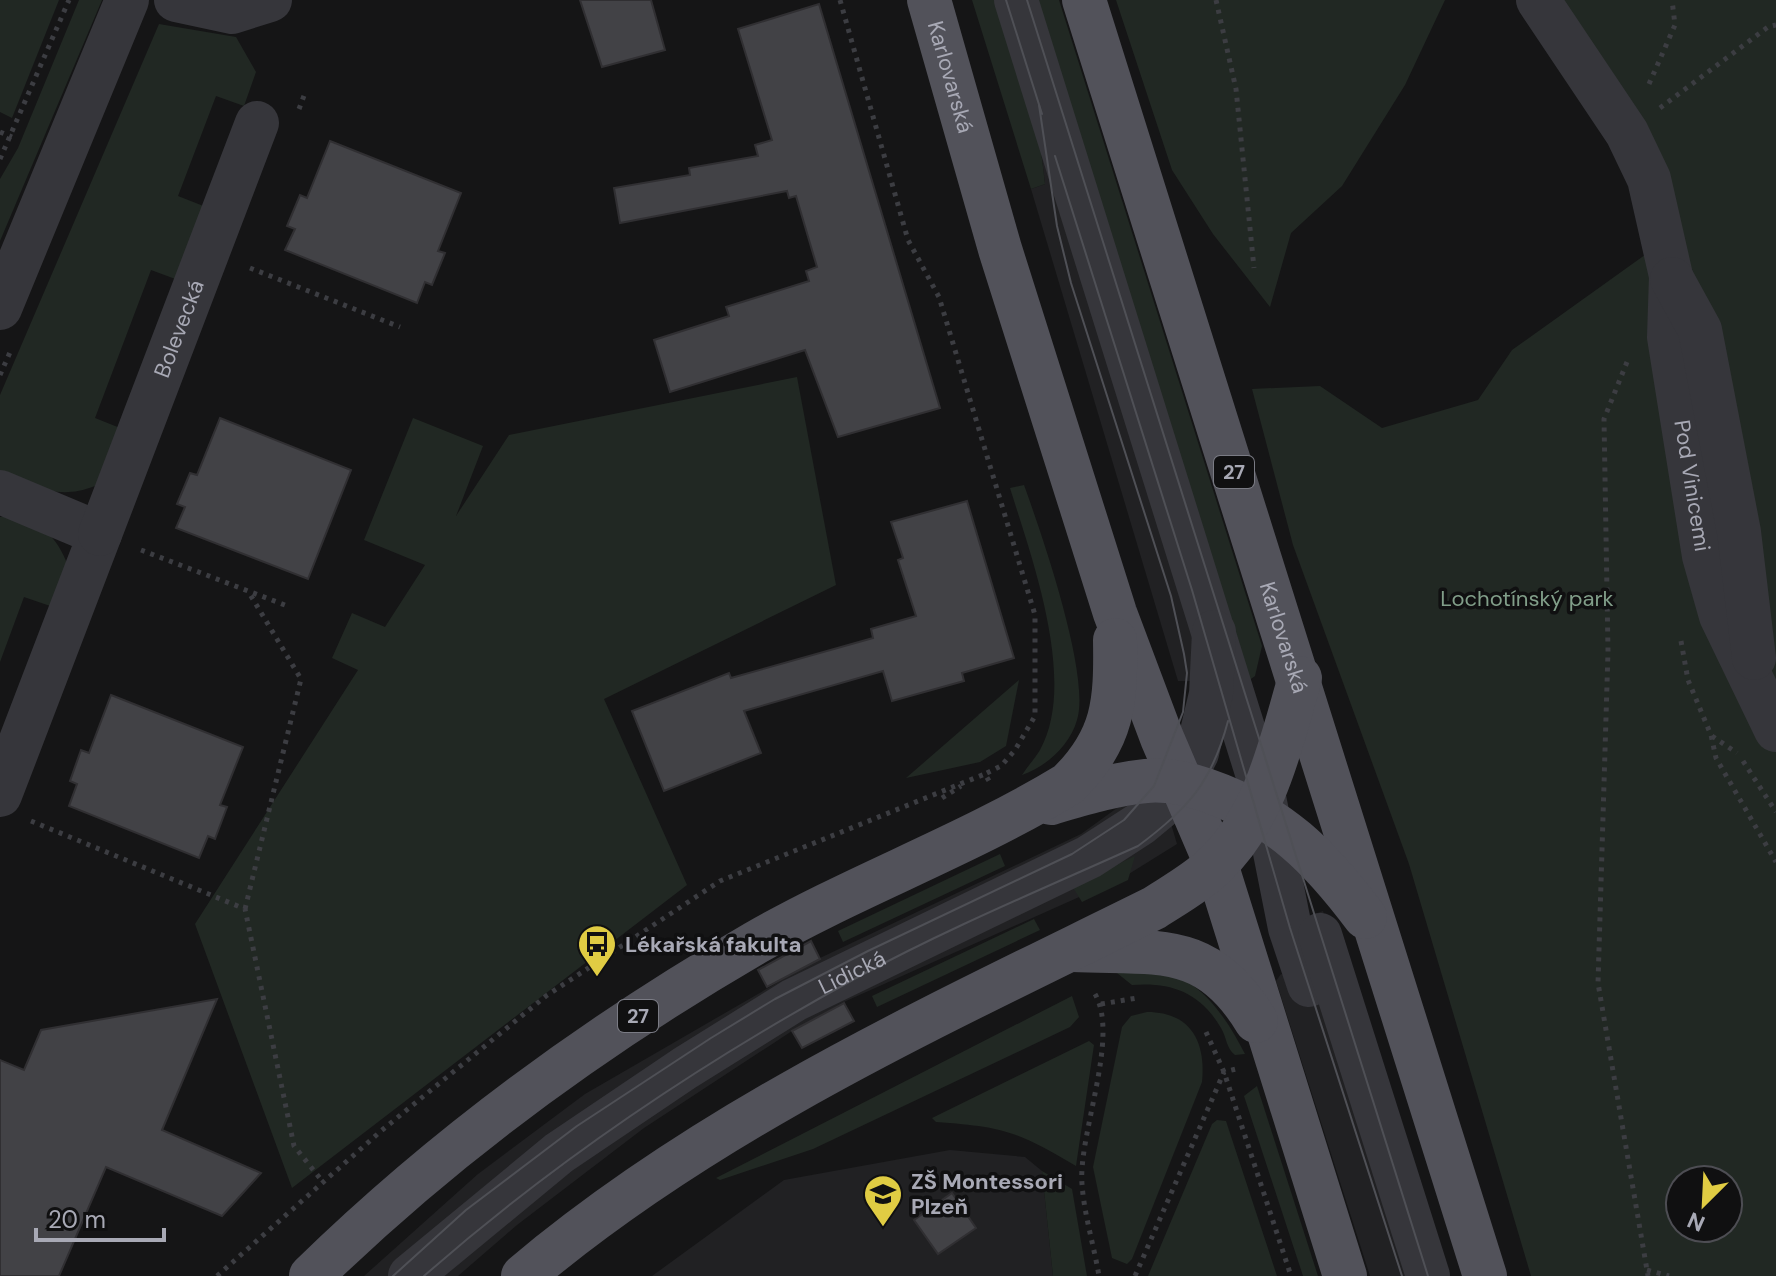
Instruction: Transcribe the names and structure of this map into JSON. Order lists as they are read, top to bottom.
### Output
{
  "streets": {
    "main road": ["Karlovarská", "27"],
    "street": ["Bolevecká", "Pod Vinicemi", "Lidická"]
  },
  "crossings": [
    ["Karlovarská", "27"],
    ["Karlovarská", "Lidická"]
  ],
  "parks": ["Lochotínský park"],
  "places": {
    "bus stop": ["Lékařská fakulta"],
    "school or university": ["ZŠ Montessori Plzeň"]
  },
  "scale_bar": "20 m",
  "north": "bottom left"
}
